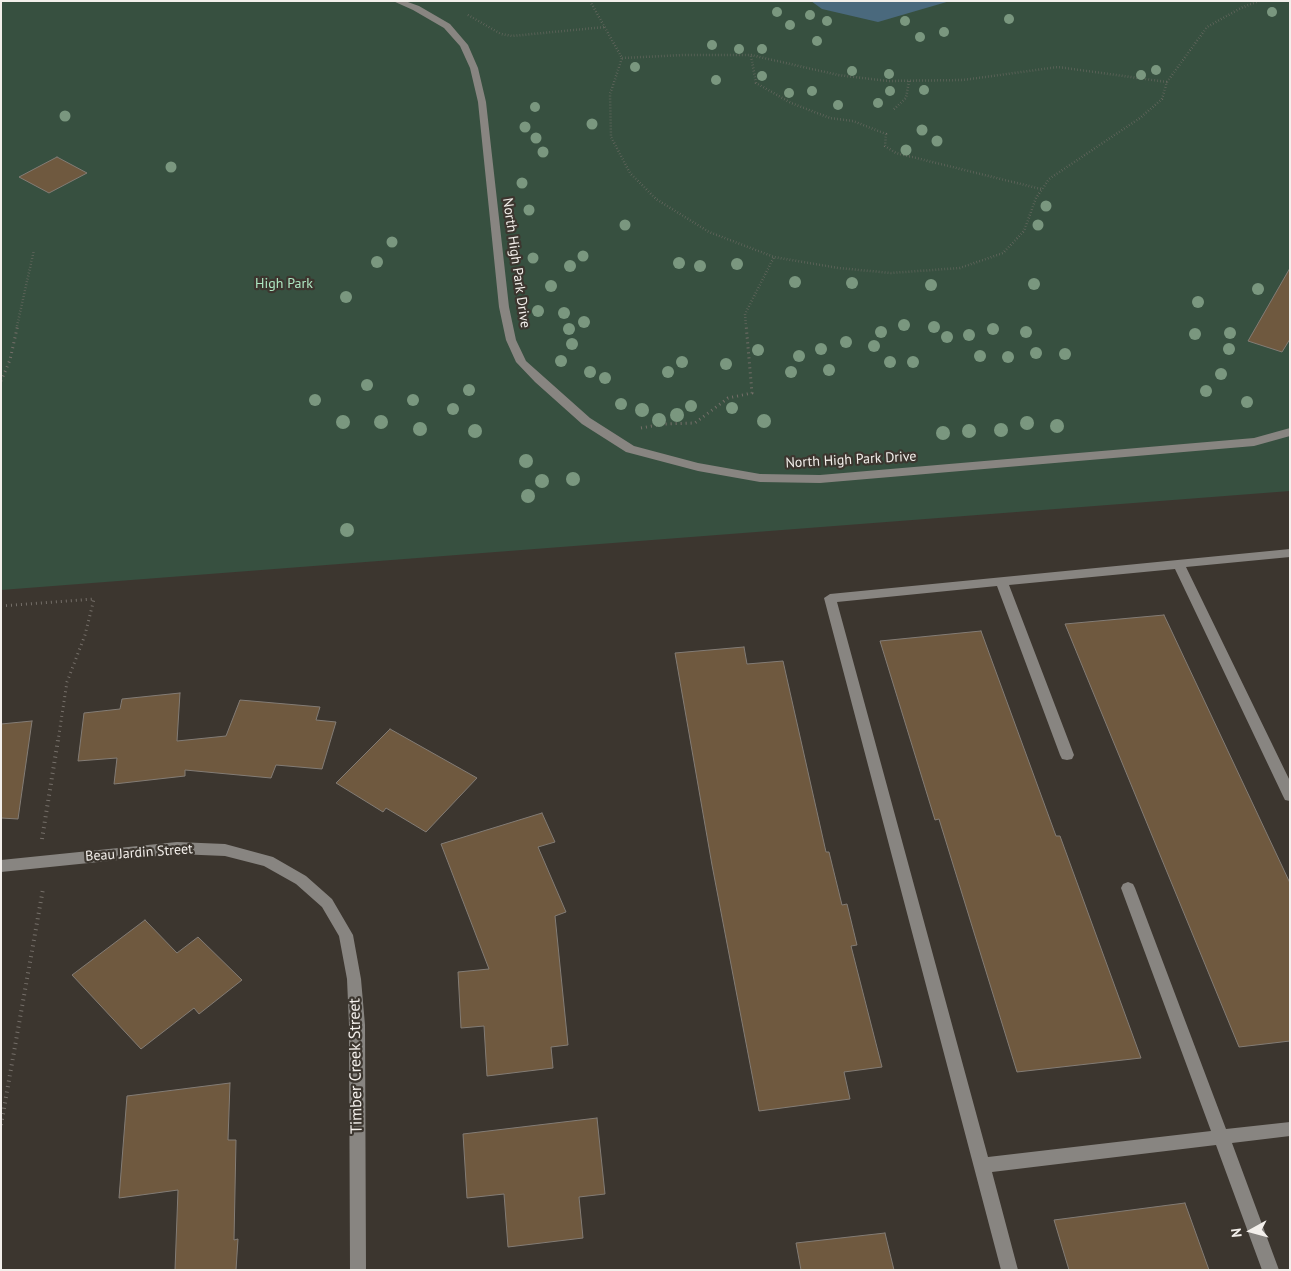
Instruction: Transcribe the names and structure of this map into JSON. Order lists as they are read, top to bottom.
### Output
{
  "streets": {
    "street": ["North High Park Drive", "Beau Jardin Street", "Timber Creek Street"]
  },
  "crossings": [
    ["Beau Jardin Street", "Timber Creek Street"]
  ],
  "parks": ["High Park"],
  "north": "left"
}
